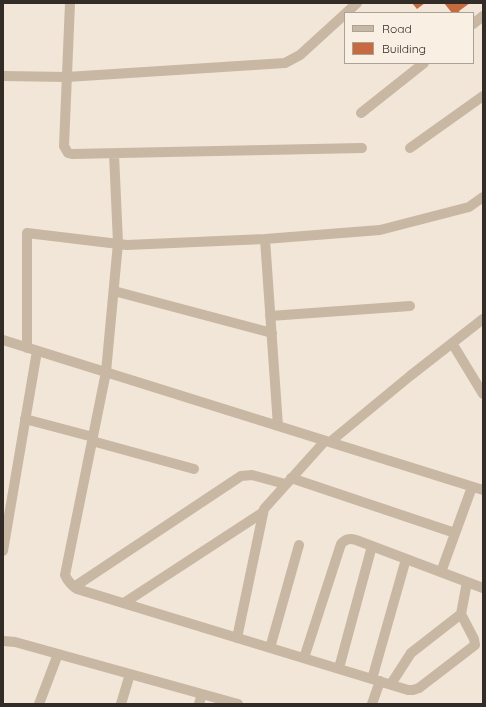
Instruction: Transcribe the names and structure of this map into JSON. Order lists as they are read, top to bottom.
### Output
{
  "legend": ["Road", "Building"]
}
